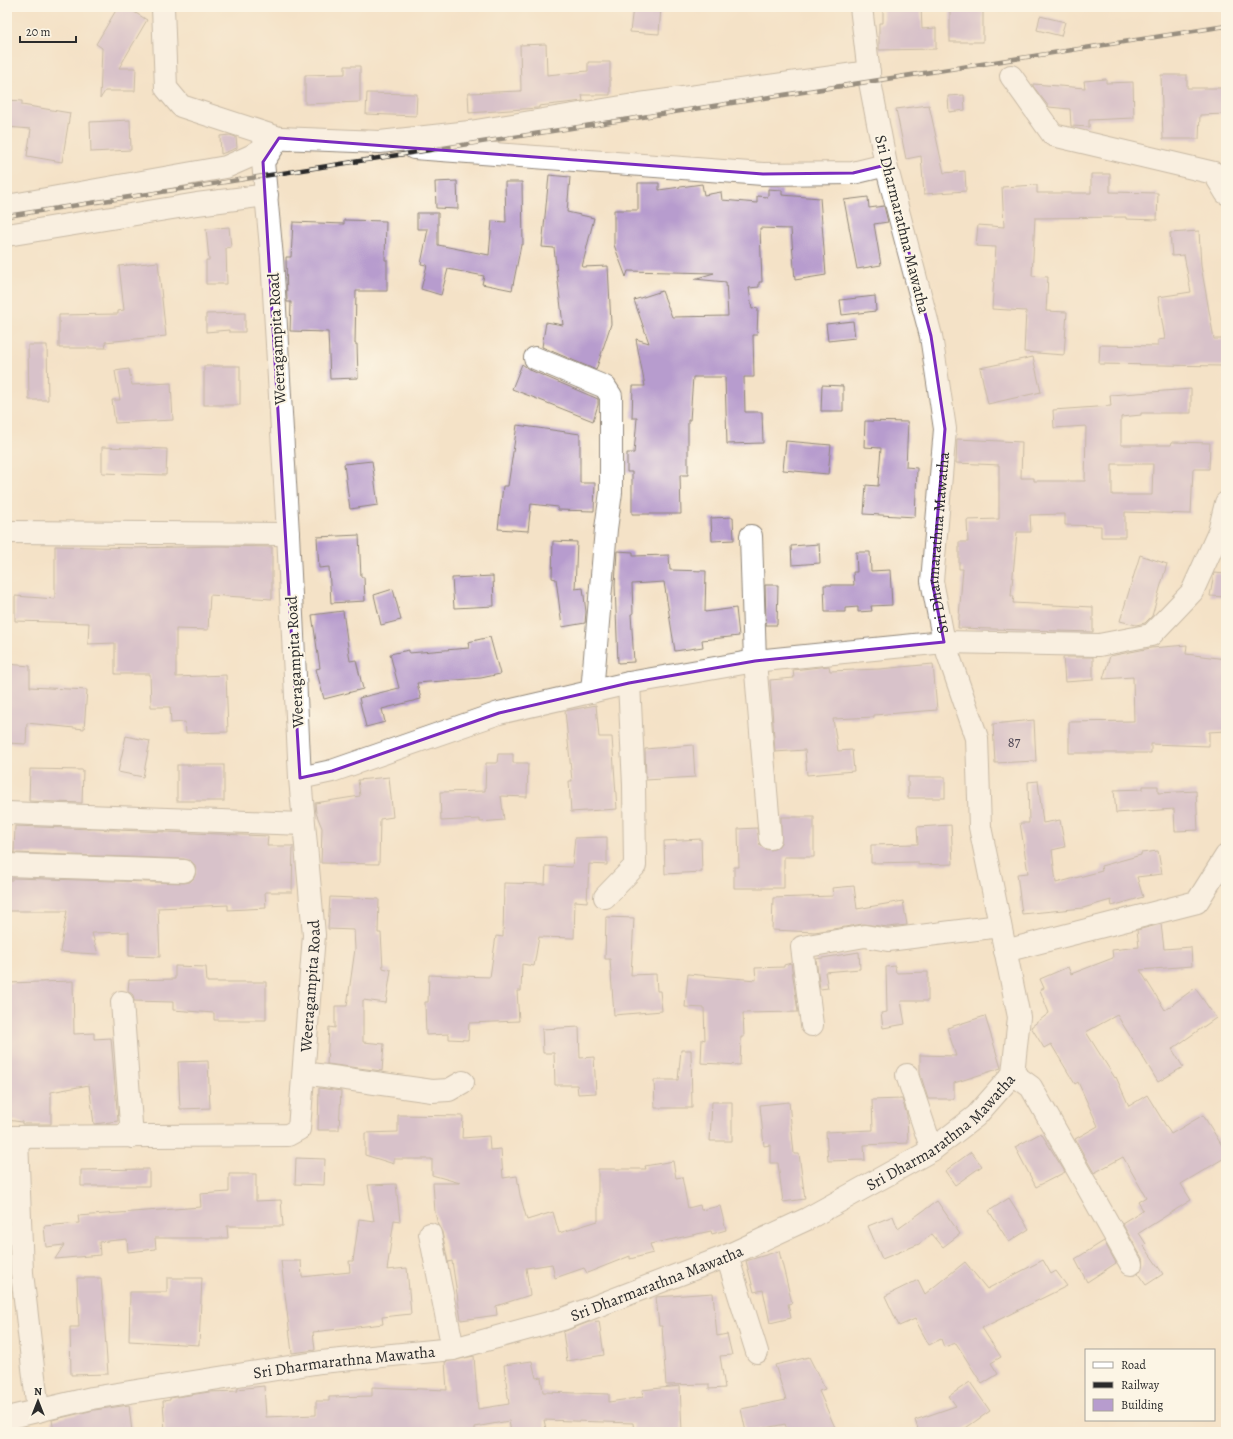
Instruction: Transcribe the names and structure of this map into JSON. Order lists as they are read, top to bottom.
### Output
{
  "streets": {
    "street": ["Sri Dharmarathna Mawatha", "Weeragampita Road"]
  },
  "house_numbers": ["87"],
  "legend": ["Road", "Railway", "Building"],
  "scale_bar": "20 m",
  "north": "top"
}
